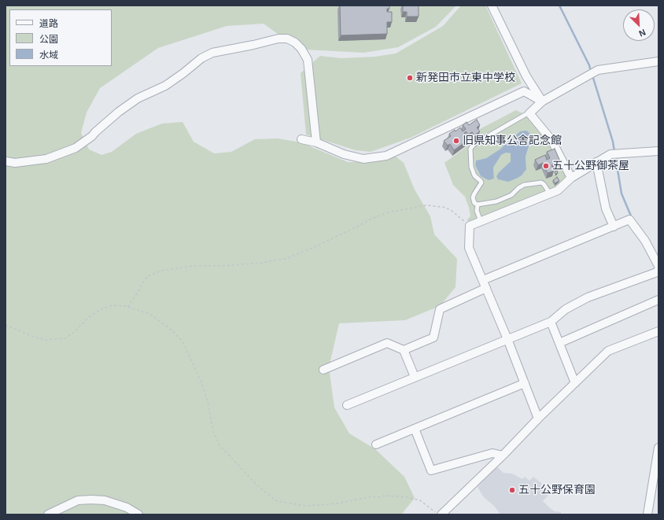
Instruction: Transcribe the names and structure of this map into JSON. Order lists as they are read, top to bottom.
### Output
{
  "places": [
    "新発田市立東中学校",
    "旧県知事公舎記念館",
    "五十公野御茶屋",
    "五十公野保育園"
  ],
  "legend": ["道路", "公園", "水域"],
  "north": "bottom right"
}
